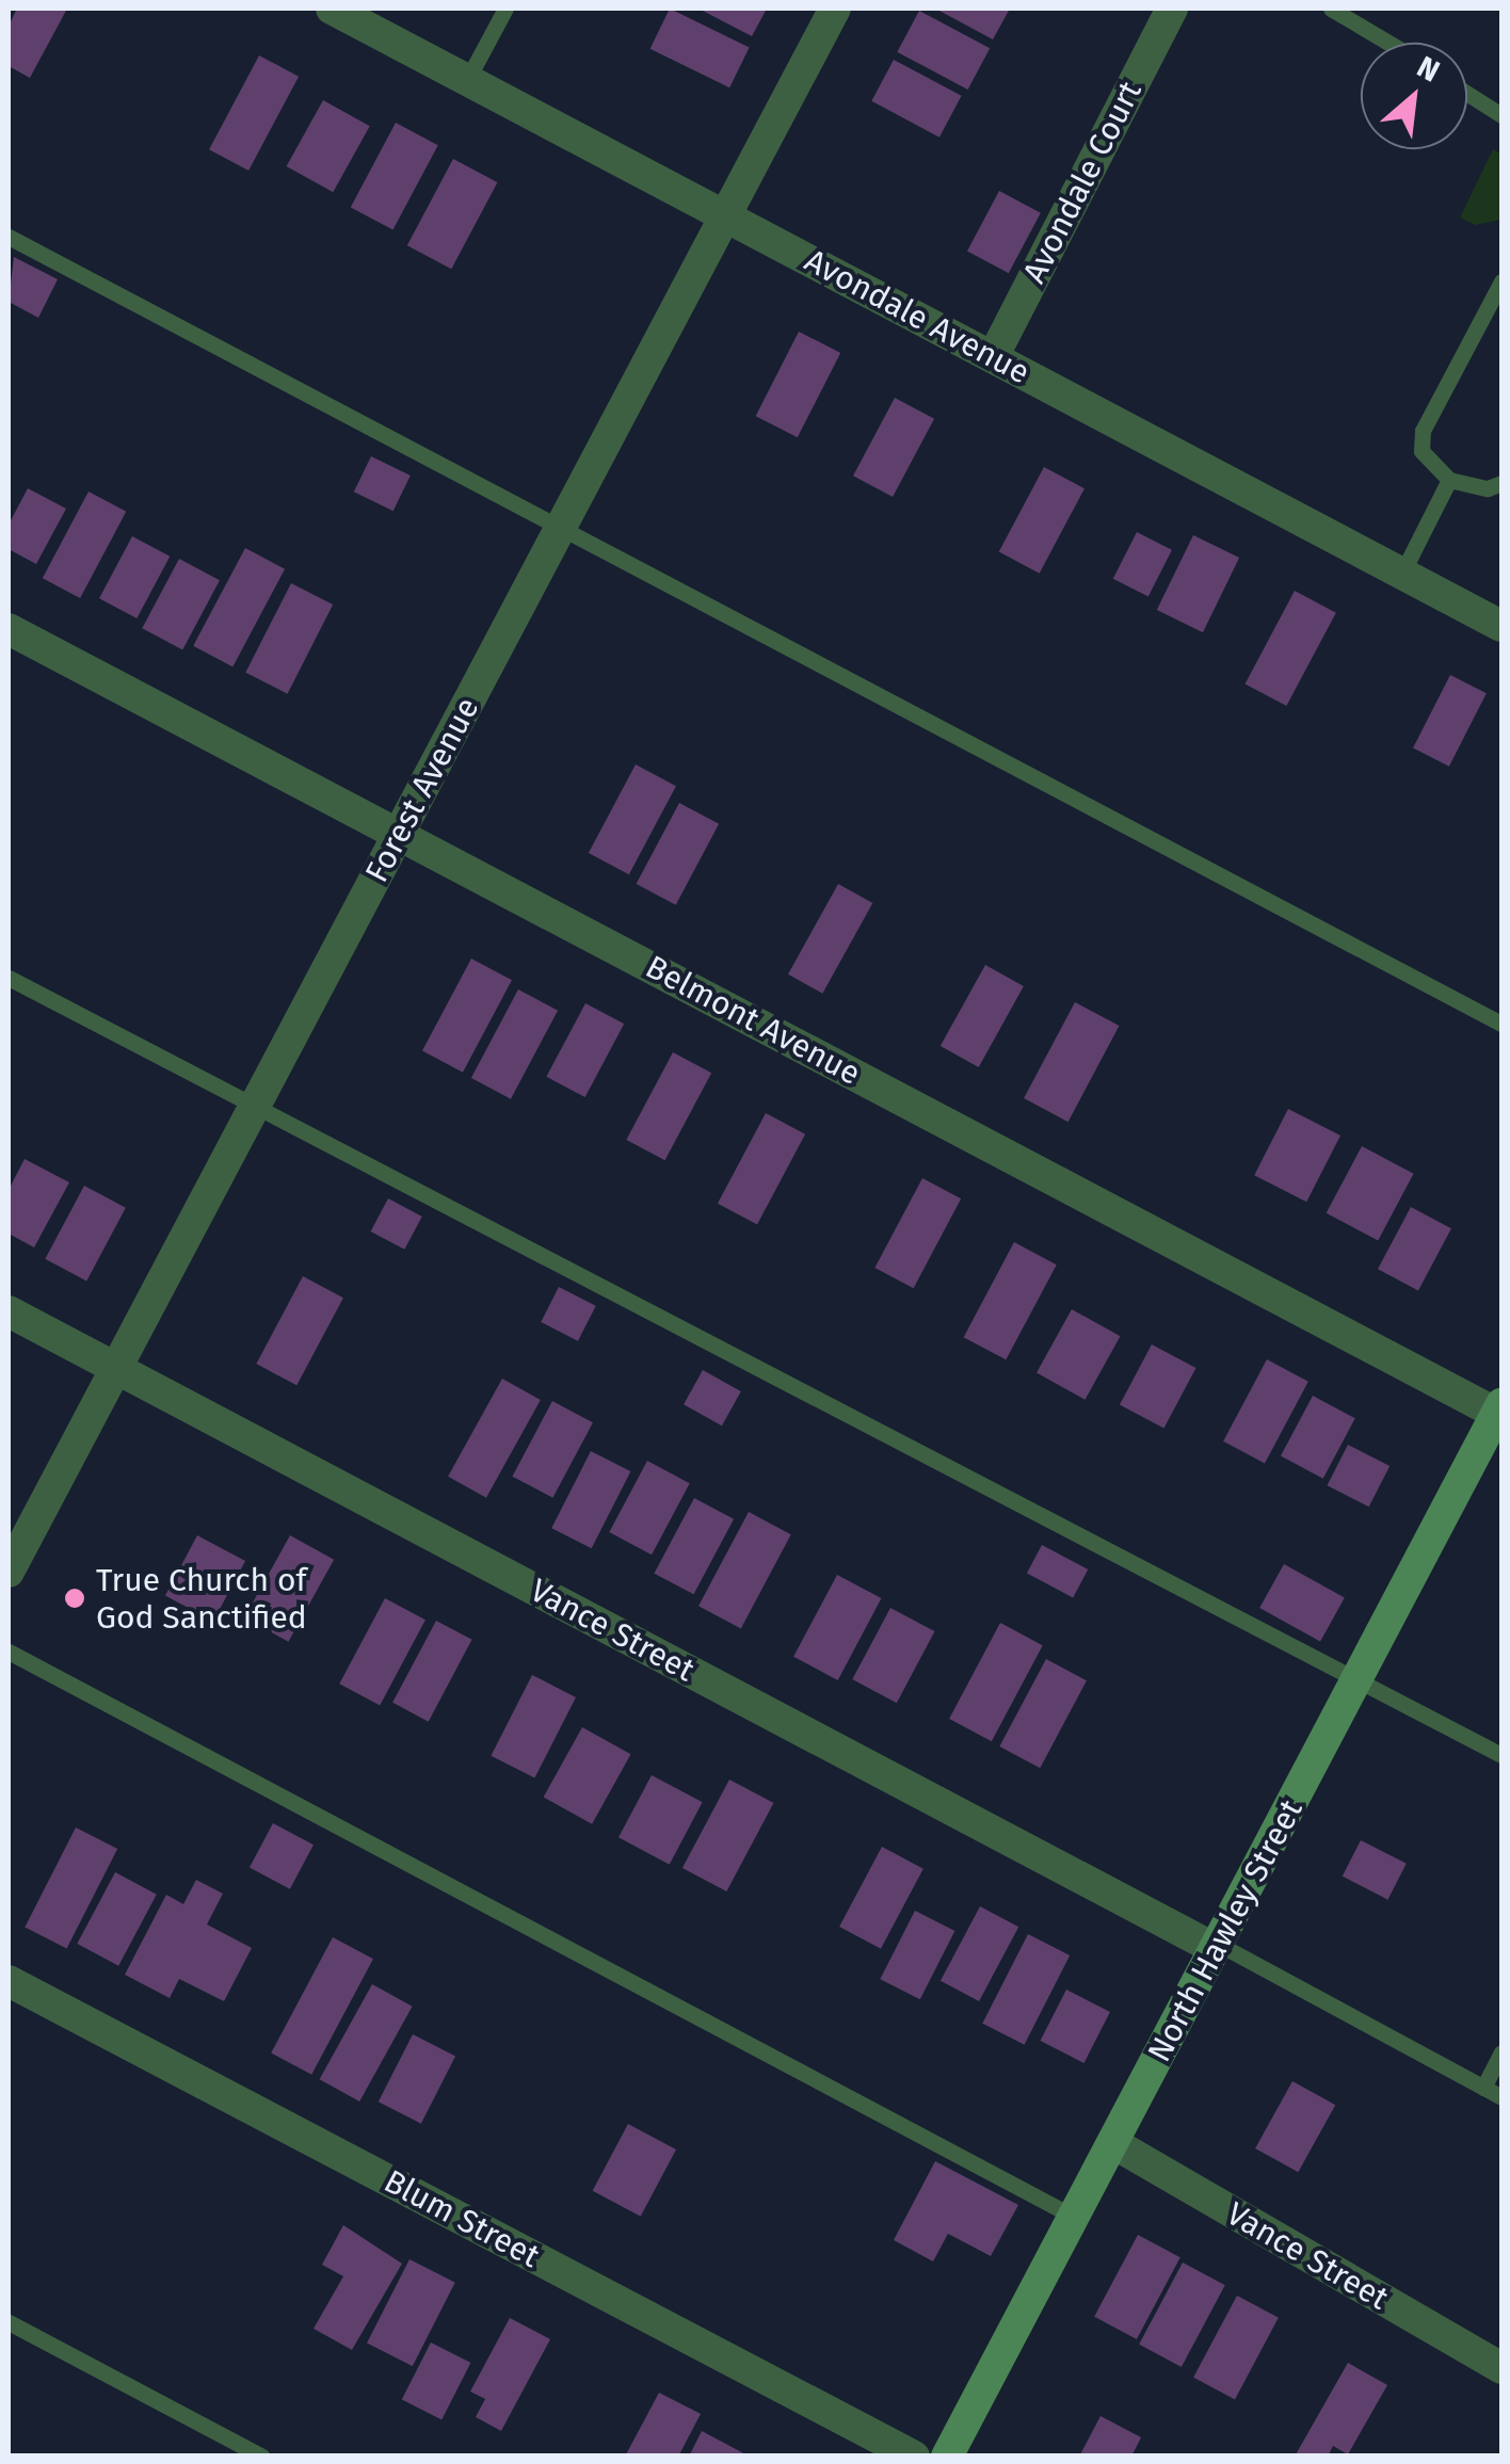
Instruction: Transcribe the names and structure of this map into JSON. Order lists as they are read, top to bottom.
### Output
{
  "streets": {
    "street": [
      "Avondale Court",
      "Avondale Avenue",
      "Forest Avenue",
      "Belmont Avenue",
      "Vance Street",
      "North Hawley Street",
      "Blum Street"
    ]
  },
  "crossings": [
    ["Avondale Court", "Avondale Avenue"],
    ["Avondale Avenue", "Forest Avenue"],
    ["Forest Avenue", "Belmont Avenue"],
    ["Forest Avenue", "Vance Street"],
    ["Belmont Avenue", "North Hawley Street"],
    ["Vance Street", "North Hawley Street"]
  ],
  "places": ["True Church of God Sanctified"],
  "north": "top right"
}
